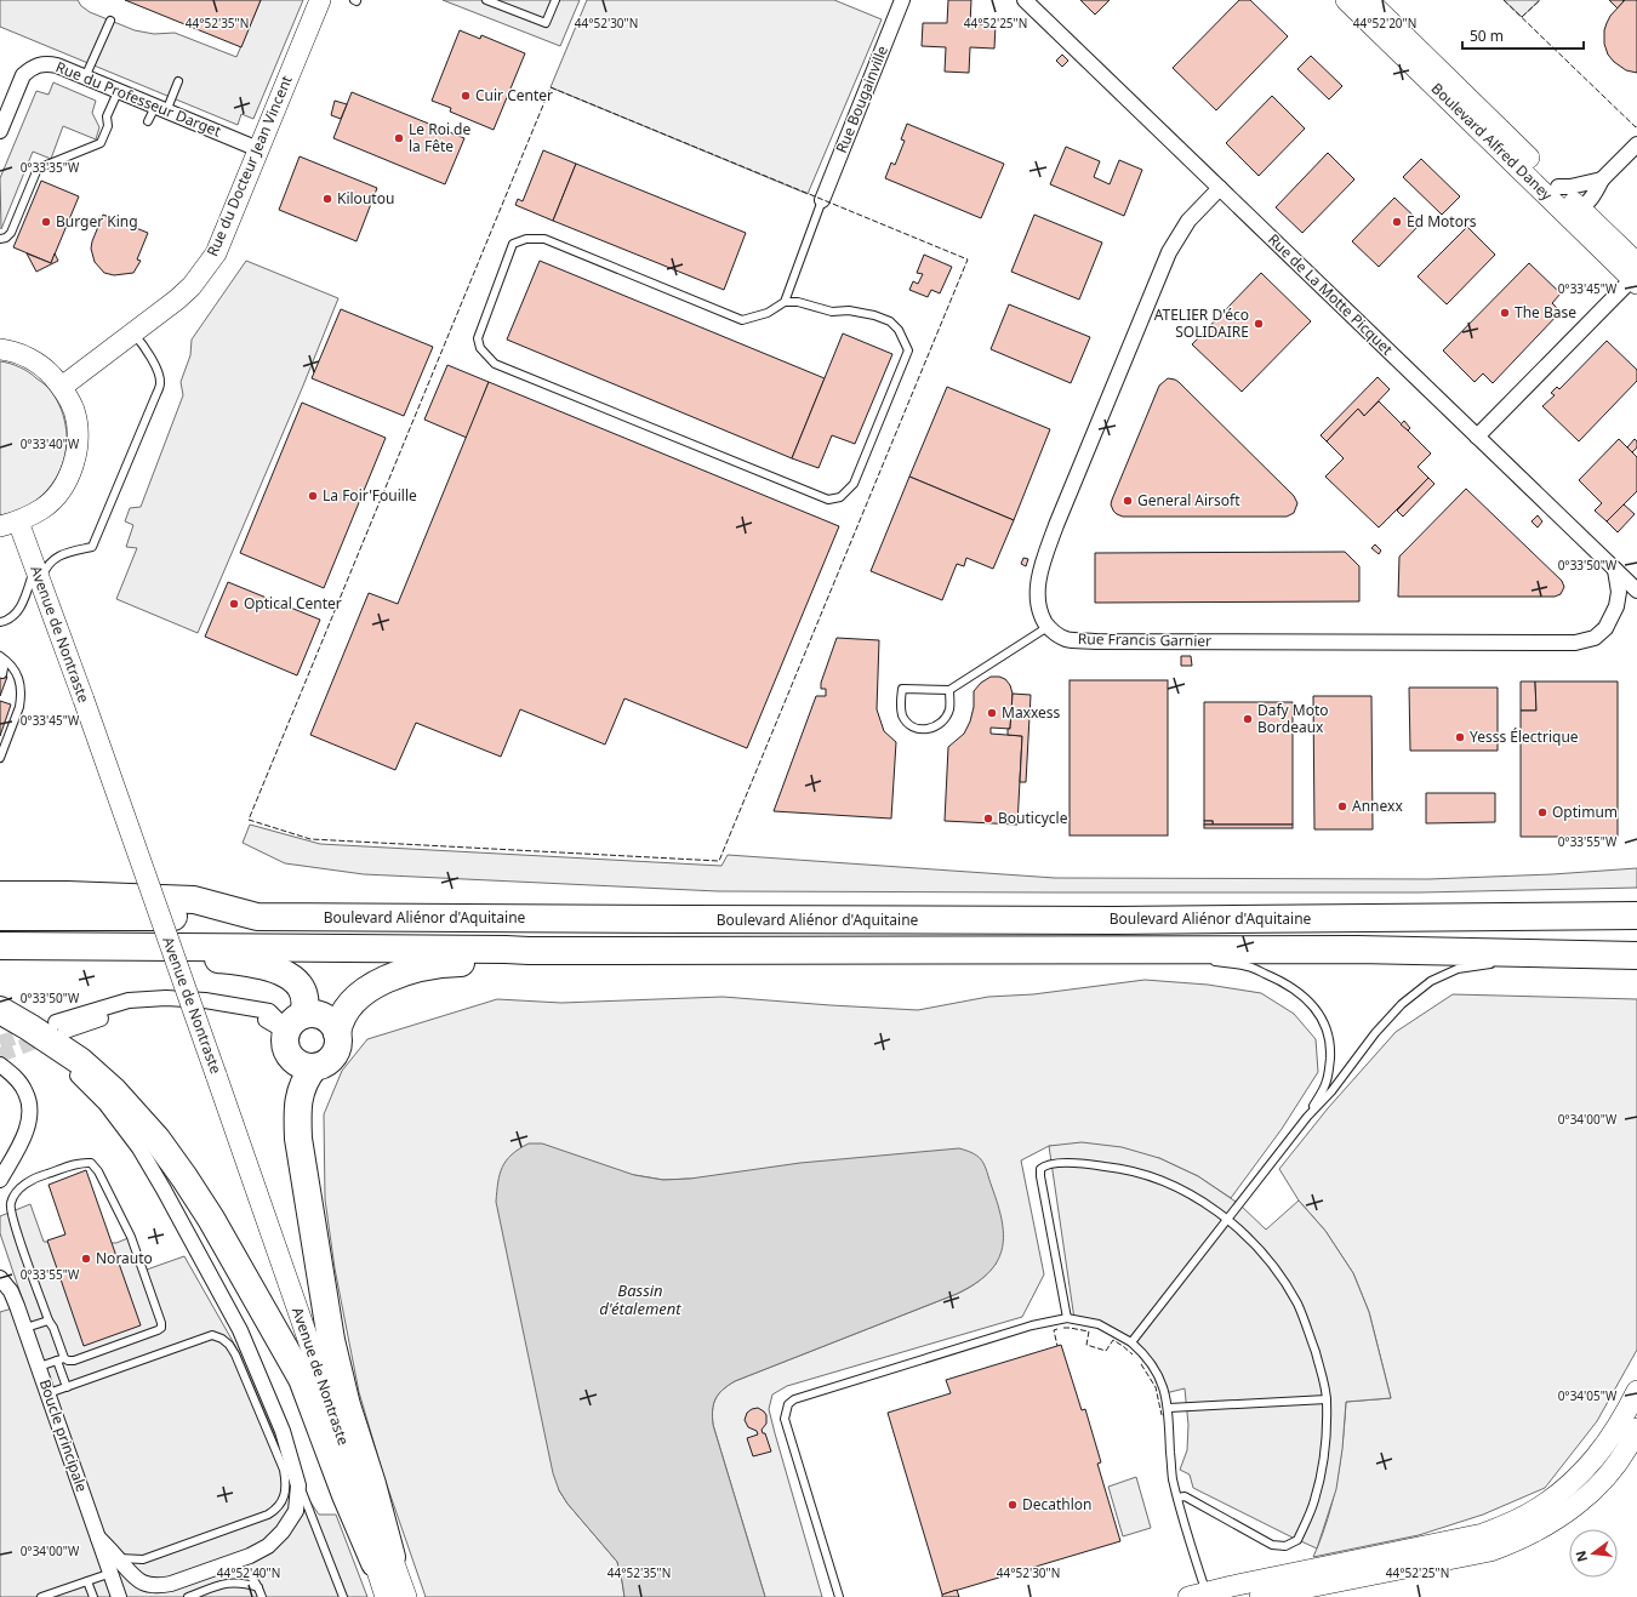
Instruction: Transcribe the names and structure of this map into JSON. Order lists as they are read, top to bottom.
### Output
{
  "streets": {
    "highway": ["Boulevard Aliénor d'Aquitaine"],
    "street": [
      "Rue du Professeur Darget",
      "Rue Bougainville",
      "Boulevard Alfred Daney",
      "Rue du Docteur Jean Vincent",
      "Rue de La Motte Picquet",
      "Avenue de Nontraste",
      "Rue Francis Garnier",
      "Boucle principale"
    ]
  },
  "crossings": [
    ["Rue du Professeur Darget", "Rue du Docteur Jean Vincent"],
    ["Rue de La Motte Picquet", "Rue Francis Garnier"]
  ],
  "water": ["Bassin d'étalement"],
  "places": [
    "Cuir Center",
    "Le Roi de la Fête",
    "Kiloutou",
    "Burger King",
    "Ed Motors",
    "The Base",
    "ATELIER D'éco SOLIDAIRE",
    "La Foir'Fouille",
    "General Airsoft",
    "Optical Center",
    "Maxxess",
    "Dafy Moto Bordeaux",
    "Yesss Électrique",
    "Annexx",
    "Optimum",
    "Bouticycle",
    "Norauto",
    "Decathlon"
  ],
  "scale_bar": "50 m",
  "north": "left",
  "coordinates": [
    "44°52'35\"N",
    "44°52'30\"N",
    "44°52'25\"N",
    "44°52'20\"N",
    "0°33'35\"W",
    "0°33'45\"W",
    "0°33'40\"W",
    "0°33'50\"W",
    "0°33'55\"W",
    "0°34'00\"W",
    "0°34'05\"W",
    "44°52'40\"N"
  ]
}
